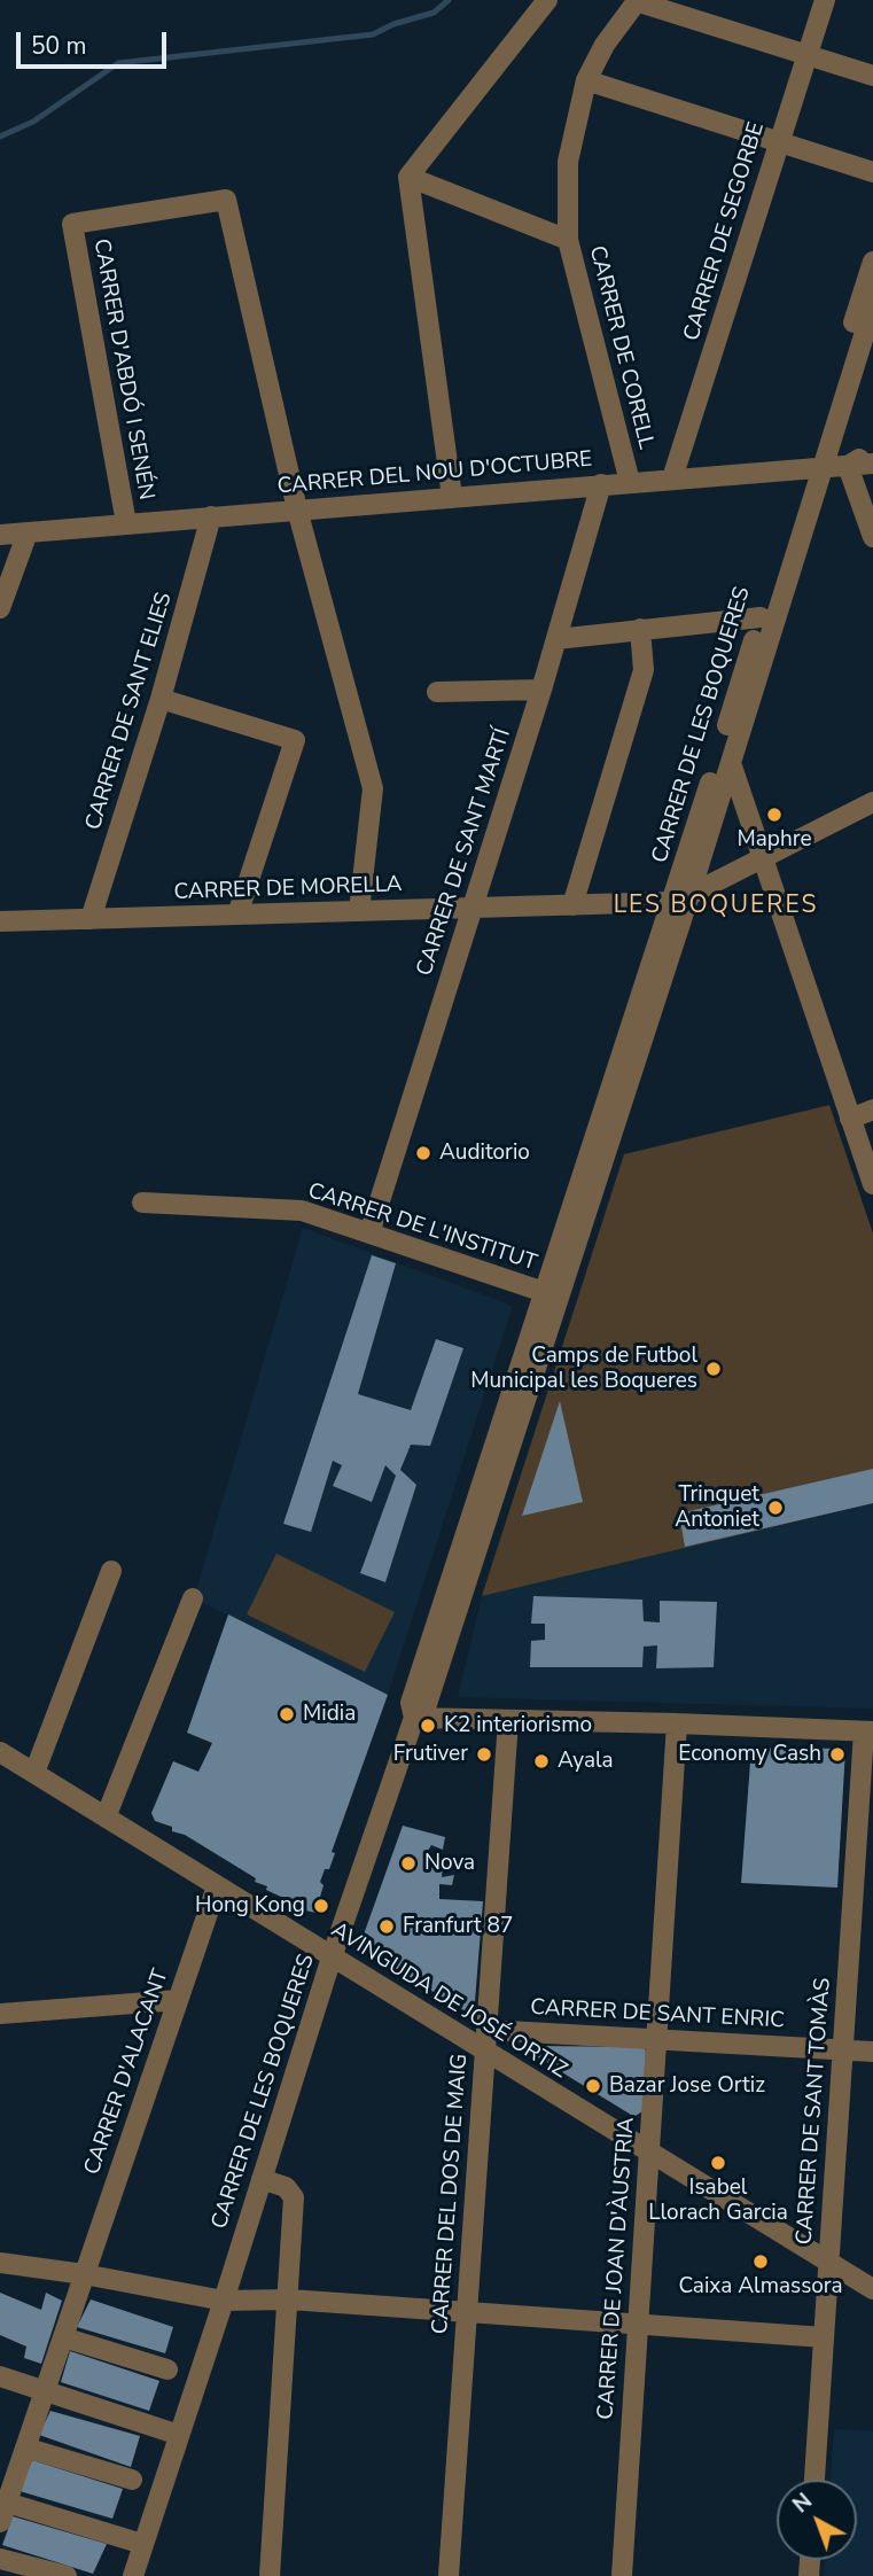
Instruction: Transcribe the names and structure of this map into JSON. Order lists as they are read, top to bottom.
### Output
{
  "streets": {
    "street": [
      "CARRER DE SEGORBE",
      "CARRER DE CORELL",
      "CARRER D'ABDÓ I SENÉN",
      "CARRER DEL NOU D'OCTUBRE",
      "CARRER DE SANT ELIES",
      "CARRER DE LES BOQUERES",
      "CARRER DE SANT MARTÍ",
      "CARRER DE MORELLA",
      "CARRER DE L'INSTITUT",
      "AVINGUDA DE JOSÉ ORTIZ",
      "CARRER DE SANT ENRIC",
      "CARRER D'ALACANT",
      "CARRER DE SANT TOMÀS",
      "CARRER DEL DOS DE MAIG",
      "CARRER DE JOAN D'ÀUSTRIA"
    ]
  },
  "crossings": [
    ["CARRER DE SEGORBE", "CARRER DEL NOU D'OCTUBRE"],
    ["CARRER DE CORELL", "CARRER DEL NOU D'OCTUBRE"],
    ["CARRER D'ABDÓ I SENÉN", "CARRER DEL NOU D'OCTUBRE"],
    ["CARRER DEL NOU D'OCTUBRE", "CARRER DE SANT ELIES"],
    ["CARRER DEL NOU D'OCTUBRE", "CARRER DE LES BOQUERES"],
    ["CARRER DEL NOU D'OCTUBRE", "CARRER DE SANT MARTÍ"],
    ["CARRER DE SANT ELIES", "CARRER DE MORELLA"],
    ["CARRER DE LES BOQUERES", "CARRER DE MORELLA"],
    ["CARRER DE LES BOQUERES", "CARRER DE L'INSTITUT"],
    ["CARRER DE LES BOQUERES", "AVINGUDA DE JOSÉ ORTIZ"],
    ["CARRER DE SANT MARTÍ", "CARRER DE MORELLA"],
    ["CARRER DE SANT MARTÍ", "CARRER DE L'INSTITUT"],
    ["AVINGUDA DE JOSÉ ORTIZ", "CARRER D'ALACANT"],
    ["AVINGUDA DE JOSÉ ORTIZ", "CARRER DE SANT TOMÀS"],
    ["AVINGUDA DE JOSÉ ORTIZ", "CARRER DEL DOS DE MAIG"],
    ["AVINGUDA DE JOSÉ ORTIZ", "CARRER DE JOAN D'ÀUSTRIA"],
    ["CARRER DE SANT ENRIC", "CARRER DE SANT TOMÀS"],
    ["CARRER DE SANT ENRIC", "CARRER DEL DOS DE MAIG"],
    ["CARRER DE SANT ENRIC", "CARRER DE JOAN D'ÀUSTRIA"]
  ],
  "districts": ["LES BOQUERES"],
  "places": [
    "Maphre",
    "Auditorio",
    "Camps de Futbol Municipal les Boqueres",
    "Trinquet Antoniet",
    "Midia",
    "K2 interiorismo",
    "Frutiver",
    "Economy Cash",
    "Ayala",
    "Nova",
    "Hong Kong",
    "Franfurt 87",
    "Bazar Jose Ortiz",
    "Isabel Llorach Garcia",
    "Caixa Almassora"
  ],
  "scale_bar": "50 m",
  "north": "top left"
}
